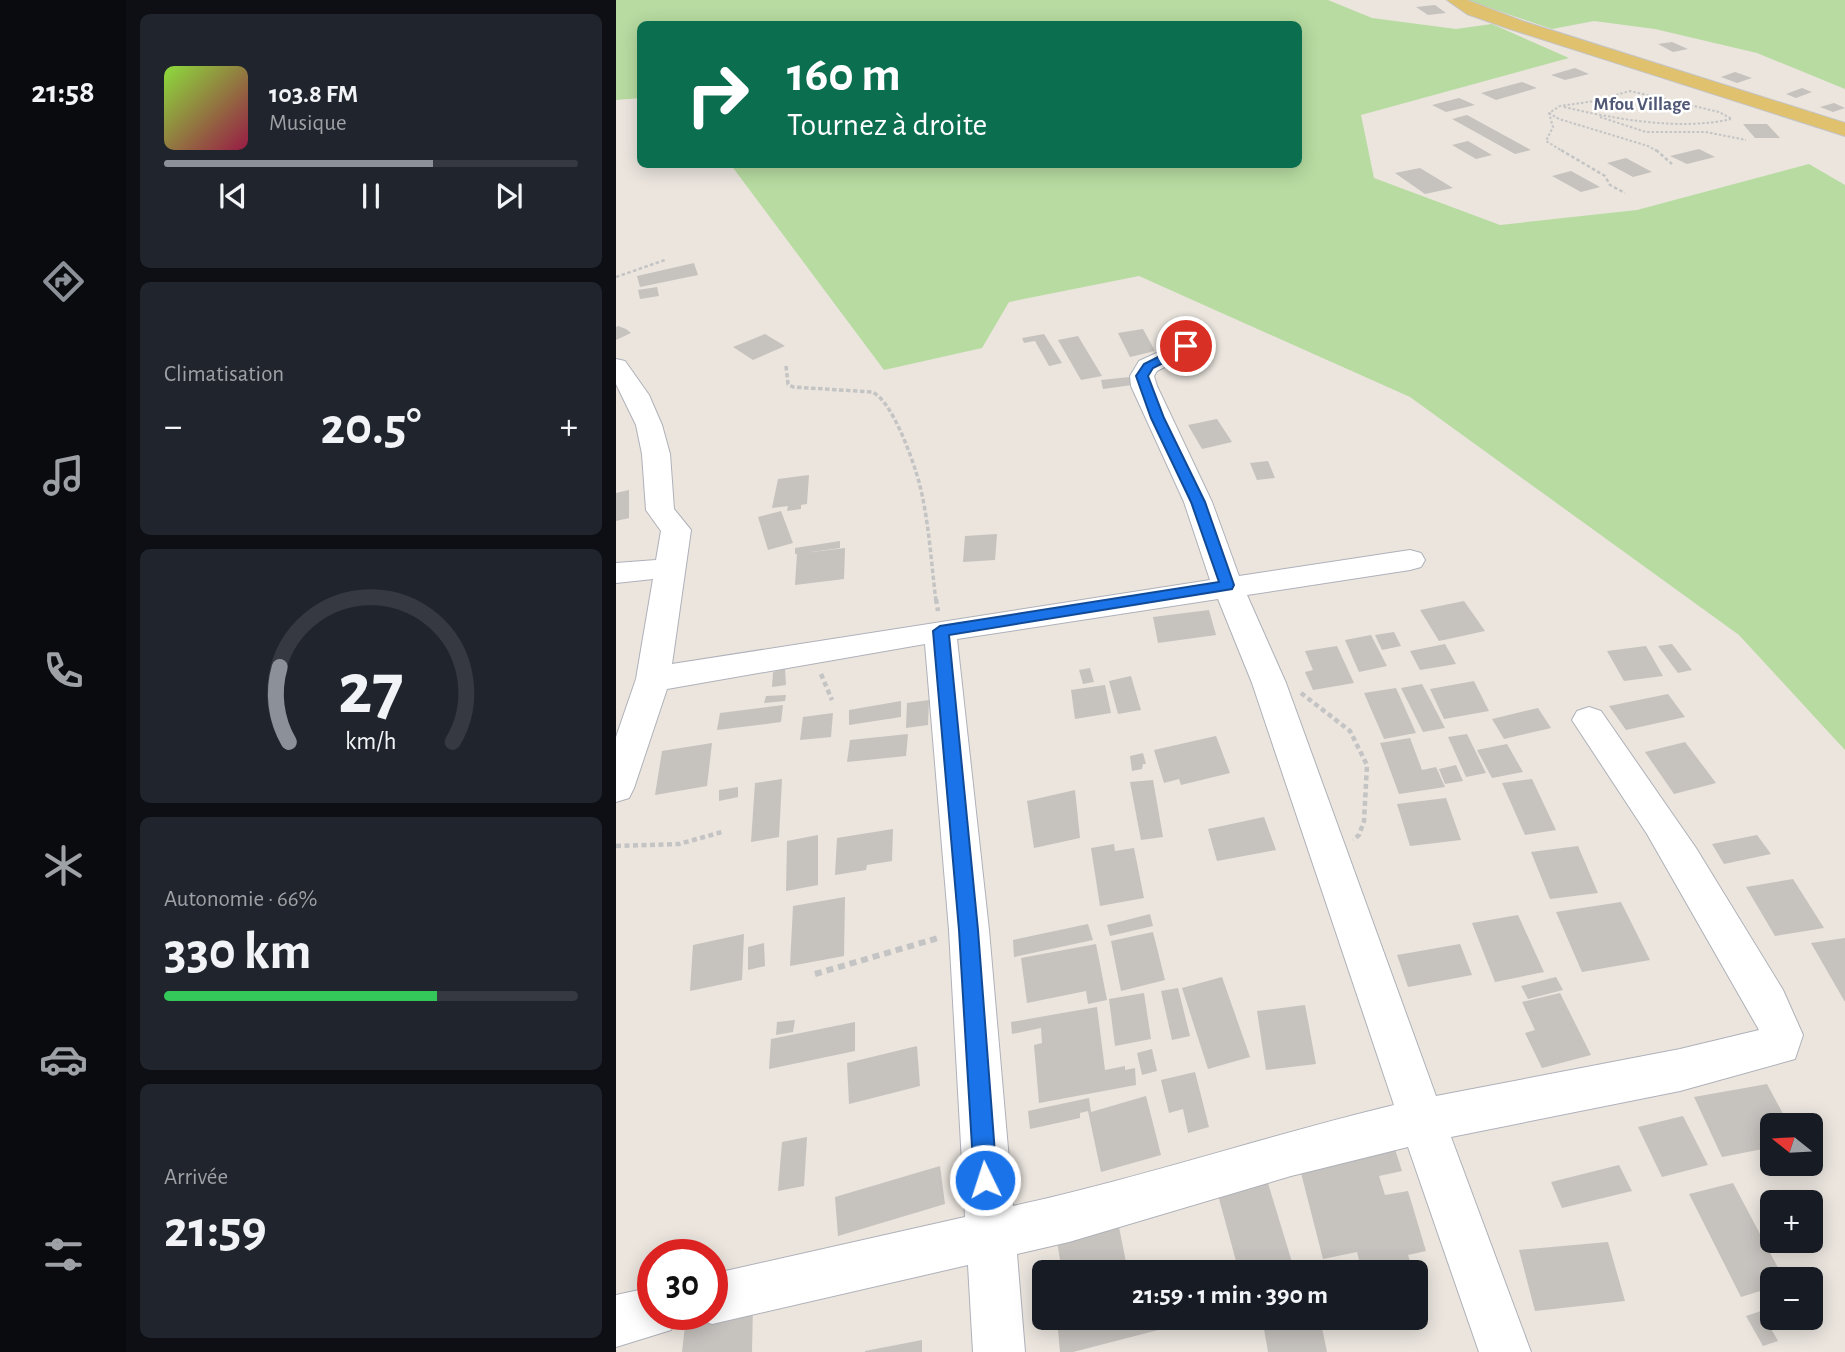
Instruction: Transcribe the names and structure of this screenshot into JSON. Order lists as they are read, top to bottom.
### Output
{
  "districts": ["Mfou Village"],
  "north": "left",
  "page": {
    "tabs": "21:58",
    "turn": ["160 m", "Tournez à droite"],
    "song": ["103.8 FM", "Musique"],
    "tile": [
      "Climatisation",
      ["Autonomie · 66%", "330 km"],
      ["Arrivée", "21:59"]
    ],
    "heat": ["−", "20.5°", "+"],
    "map_buttons": ["+", "−"],
    "limit": "30",
    "trip": "21:59 · 1 min · 390 m",
    "gauge": ["27", "km/h"]
  }
}
